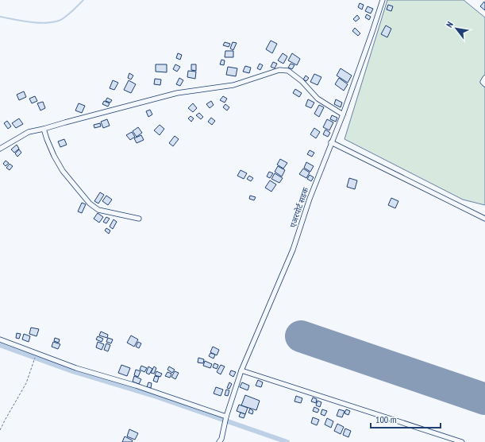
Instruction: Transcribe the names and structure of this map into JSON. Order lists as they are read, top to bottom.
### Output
{
  "streets": {
    "street": ["एअरपोर्ट सडक"]
  },
  "scale_bar": "100 m",
  "north": "top left"
}
